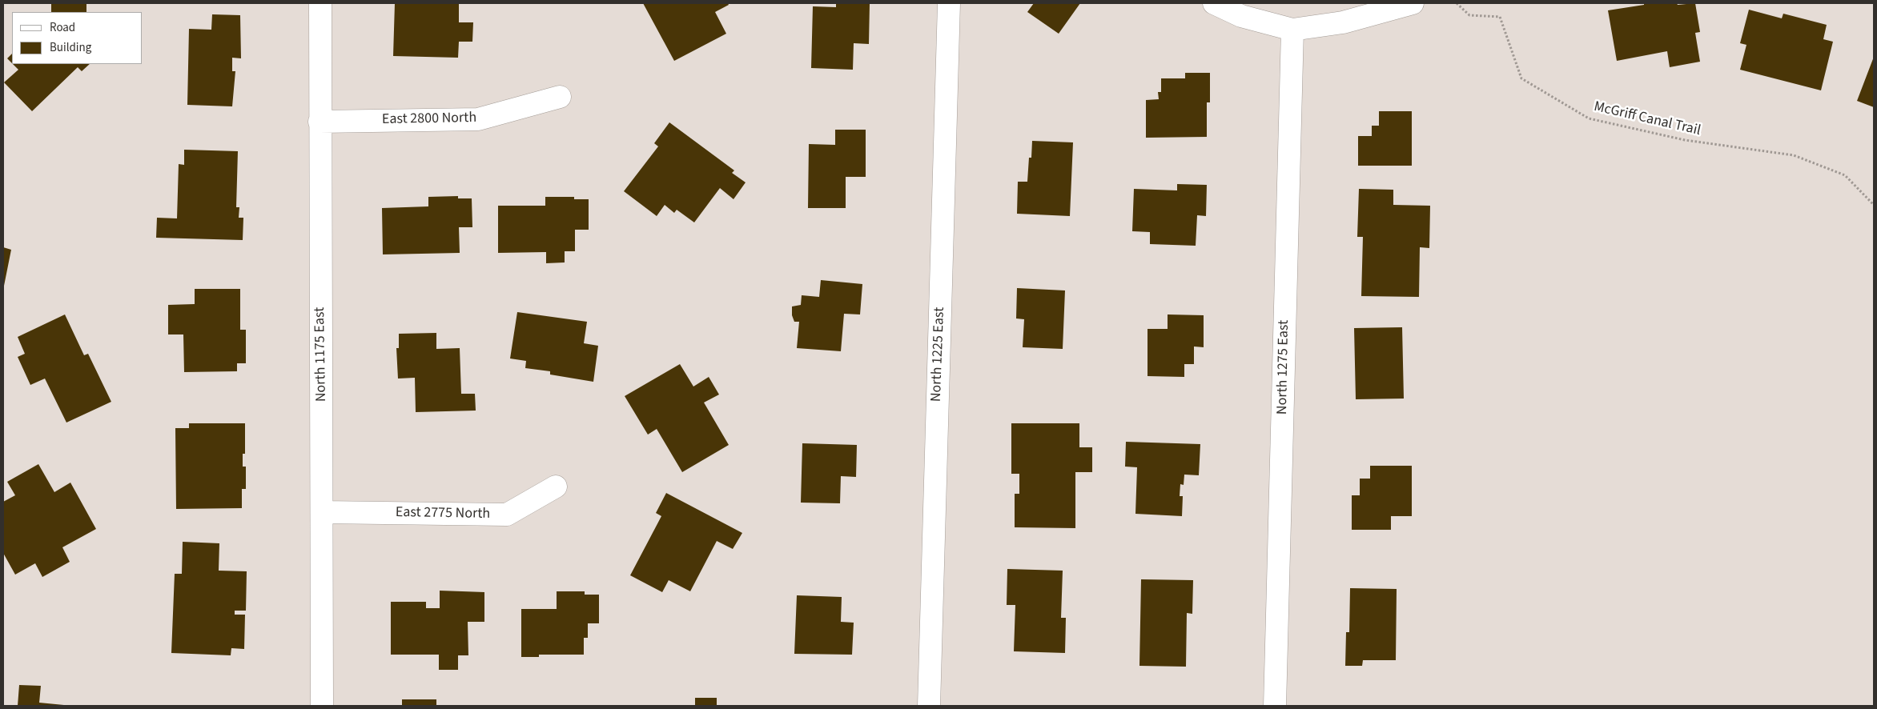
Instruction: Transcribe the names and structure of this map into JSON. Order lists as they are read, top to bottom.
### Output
{
  "streets": {
    "street": [
      "East 2800 North",
      "North 1175 East",
      "North 1225 East",
      "North 1275 East",
      "East 2775 North"
    ],
    "path": ["McGriff Canal Trail"]
  },
  "crossings": [
    ["East 2800 North", "North 1175 East"],
    ["North 1175 East", "East 2775 North"]
  ],
  "legend": ["Road", "Building"]
}
